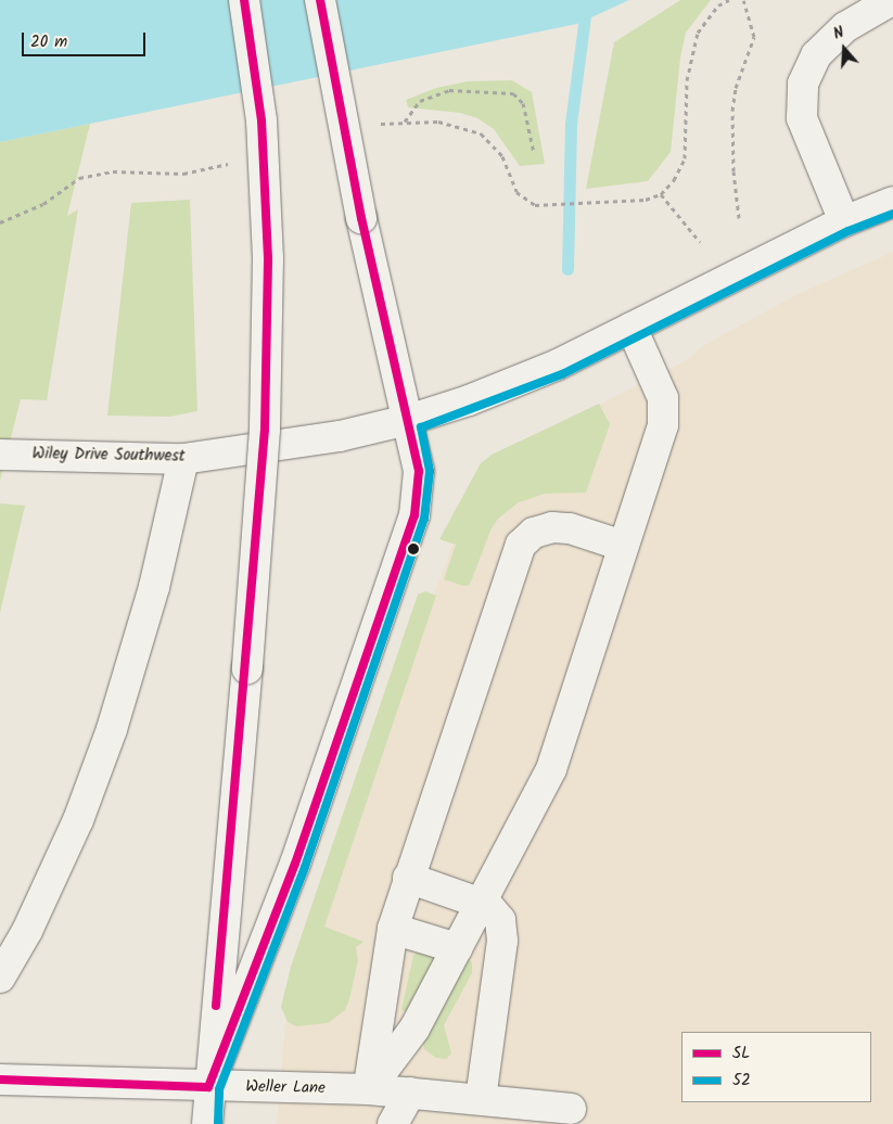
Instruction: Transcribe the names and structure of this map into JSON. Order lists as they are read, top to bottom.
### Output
{
  "streets": {
    "street": ["Wiley Drive Southwest", "Weller Lane"]
  },
  "lines": ["transit line SL", "transit line 52"],
  "legend": ["SL", "52"],
  "scale_bar": "20 m",
  "north": "top"
}
